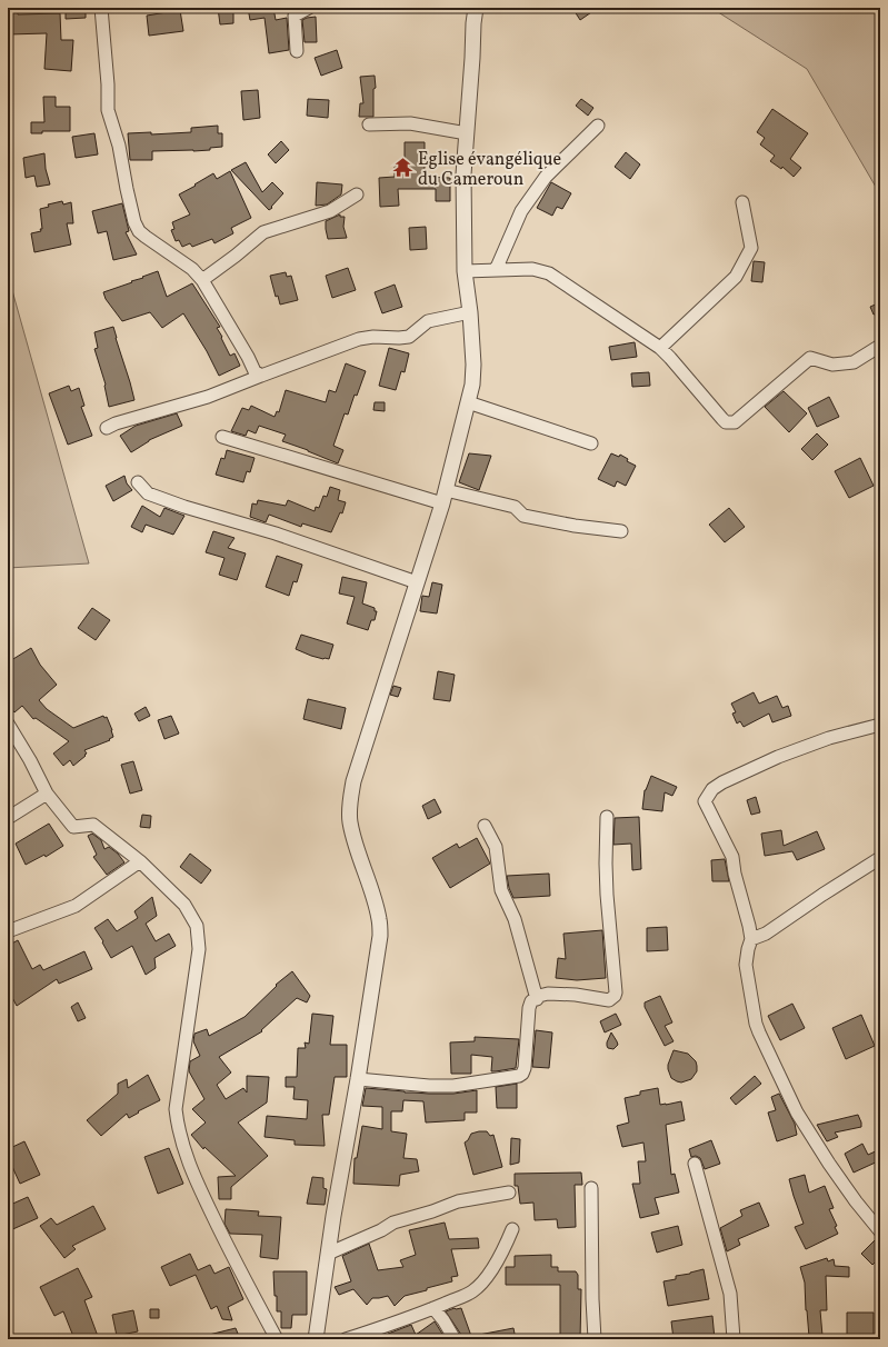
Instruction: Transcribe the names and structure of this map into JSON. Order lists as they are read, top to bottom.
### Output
{
  "places": {
    "temple": ["Eglise évangélique du Cameroun"]
  }
}
